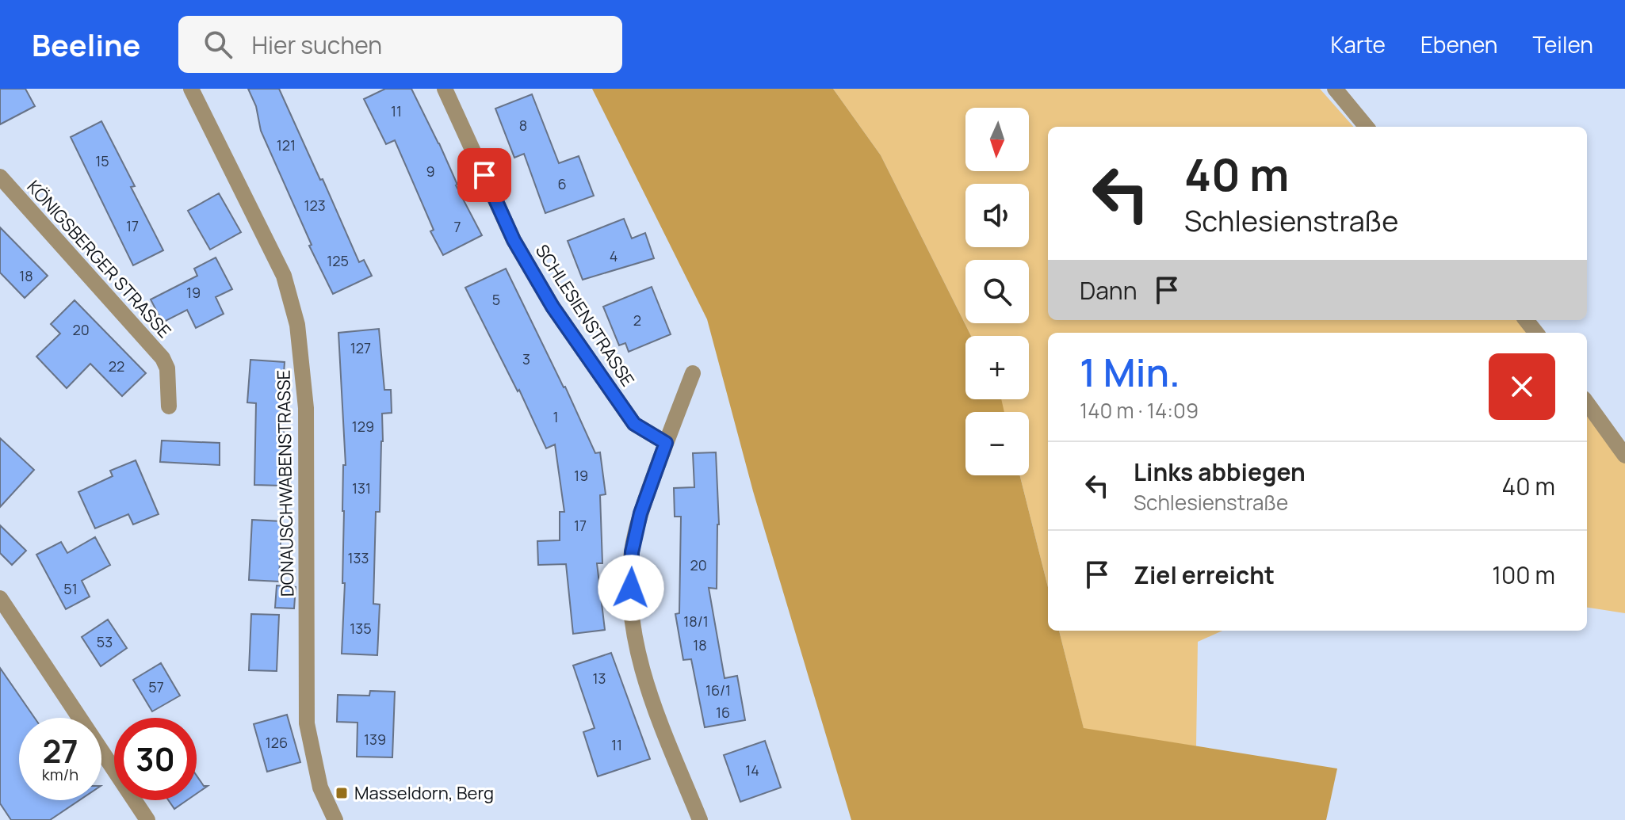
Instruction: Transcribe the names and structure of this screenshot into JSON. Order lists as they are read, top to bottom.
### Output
{
  "streets": {
    "street": ["KÖNIGSBERGER STRASSE", "SCHLESIENSTRASSE", "DONAUSCHWABENSTRASSE"]
  },
  "places": {
    "transit": ["Masseldorn, Berg"]
  },
  "house_numbers": [
    "11",
    "8",
    "121",
    "15",
    "9",
    "6",
    "123",
    "17",
    "7",
    "4",
    "125",
    "18",
    "19",
    "5",
    "2",
    "20",
    "127",
    "3",
    "22",
    "1",
    "129",
    "19",
    "131",
    "17",
    "133",
    "20",
    "51",
    "18/1",
    "135",
    "53",
    "18",
    "13",
    "57",
    "16/1",
    "16",
    "139",
    "126",
    "11",
    "14"
  ],
  "north": "bottom",
  "page": {
    "header": "Beeline",
    "search": "Hier suchen",
    "nav": ["Karte", "Ebenen", "Teilen"],
    "map_buttons": ["+", "−"],
    "turn": ["40 m", "Schlesienstraße"],
    "then": "Dann",
    "heading": ["1 Min.", "140 m · 14:09"],
    "list": [
      {
        "name": "Links abbiegen",
        "note": "Schlesienstraße",
        "value": "40 m"
      },
      {
        "name": "Ziel erreicht",
        "value": "100 m"
      }
    ],
    "speed": "27 km/h",
    "limit": "30"
  }
}
